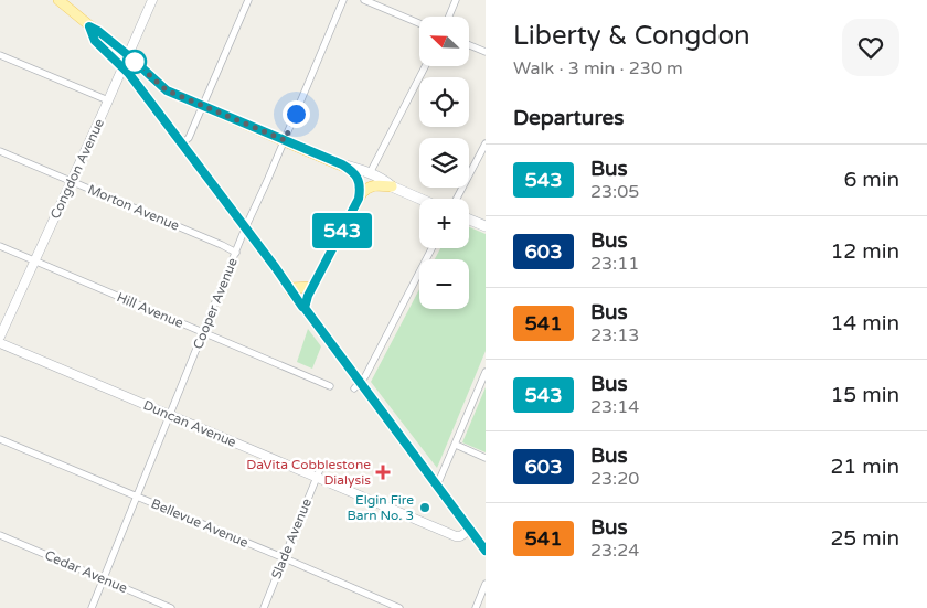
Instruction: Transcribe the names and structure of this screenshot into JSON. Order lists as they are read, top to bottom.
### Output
{
  "streets": {
    "street": [
      "Congdon Avenue",
      "Morton Avenue",
      "Cooper Avenue",
      "Hill Avenue",
      "Duncan Avenue",
      "Bellevue Avenue",
      "Slade Avenue",
      "Cedar Avenue"
    ]
  },
  "crossings": [
    ["Congdon Avenue", "Morton Avenue"],
    ["Congdon Avenue", "Hill Avenue"],
    ["Morton Avenue", "Cooper Avenue"],
    ["Cooper Avenue", "Hill Avenue"],
    ["Cooper Avenue", "Duncan Avenue"],
    ["Cooper Avenue", "Bellevue Avenue"],
    ["Cooper Avenue", "Cedar Avenue"],
    ["Duncan Avenue", "Slade Avenue"],
    ["Bellevue Avenue", "Slade Avenue"]
  ],
  "places": {
    "health": ["DaVita Cobblestone Dialysis"],
    "other": ["Elgin Fire Barn No. 3"]
  },
  "lines": ["bus line 543"],
  "north": "top left",
  "page": {
    "on_map": "543",
    "heading": [
      ["Liberty & Congdon", "Walk · 3 min · 230 m"],
      "Departures"
    ],
    "map_buttons": ["+", "−"],
    "list": [
      {
        "mark": "543",
        "name": "Bus",
        "note": "23:05",
        "value": "6 min"
      },
      {
        "mark": "603",
        "name": "Bus",
        "note": "23:11",
        "value": "12 min"
      },
      {
        "mark": "541",
        "name": "Bus",
        "note": "23:13",
        "value": "14 min"
      },
      {
        "mark": "543",
        "name": "Bus",
        "note": "23:14",
        "value": "15 min"
      },
      {
        "mark": "603",
        "name": "Bus",
        "note": "23:20",
        "value": "21 min"
      },
      {
        "mark": "541",
        "name": "Bus",
        "note": "23:24",
        "value": "25 min"
      }
    ]
  }
}
